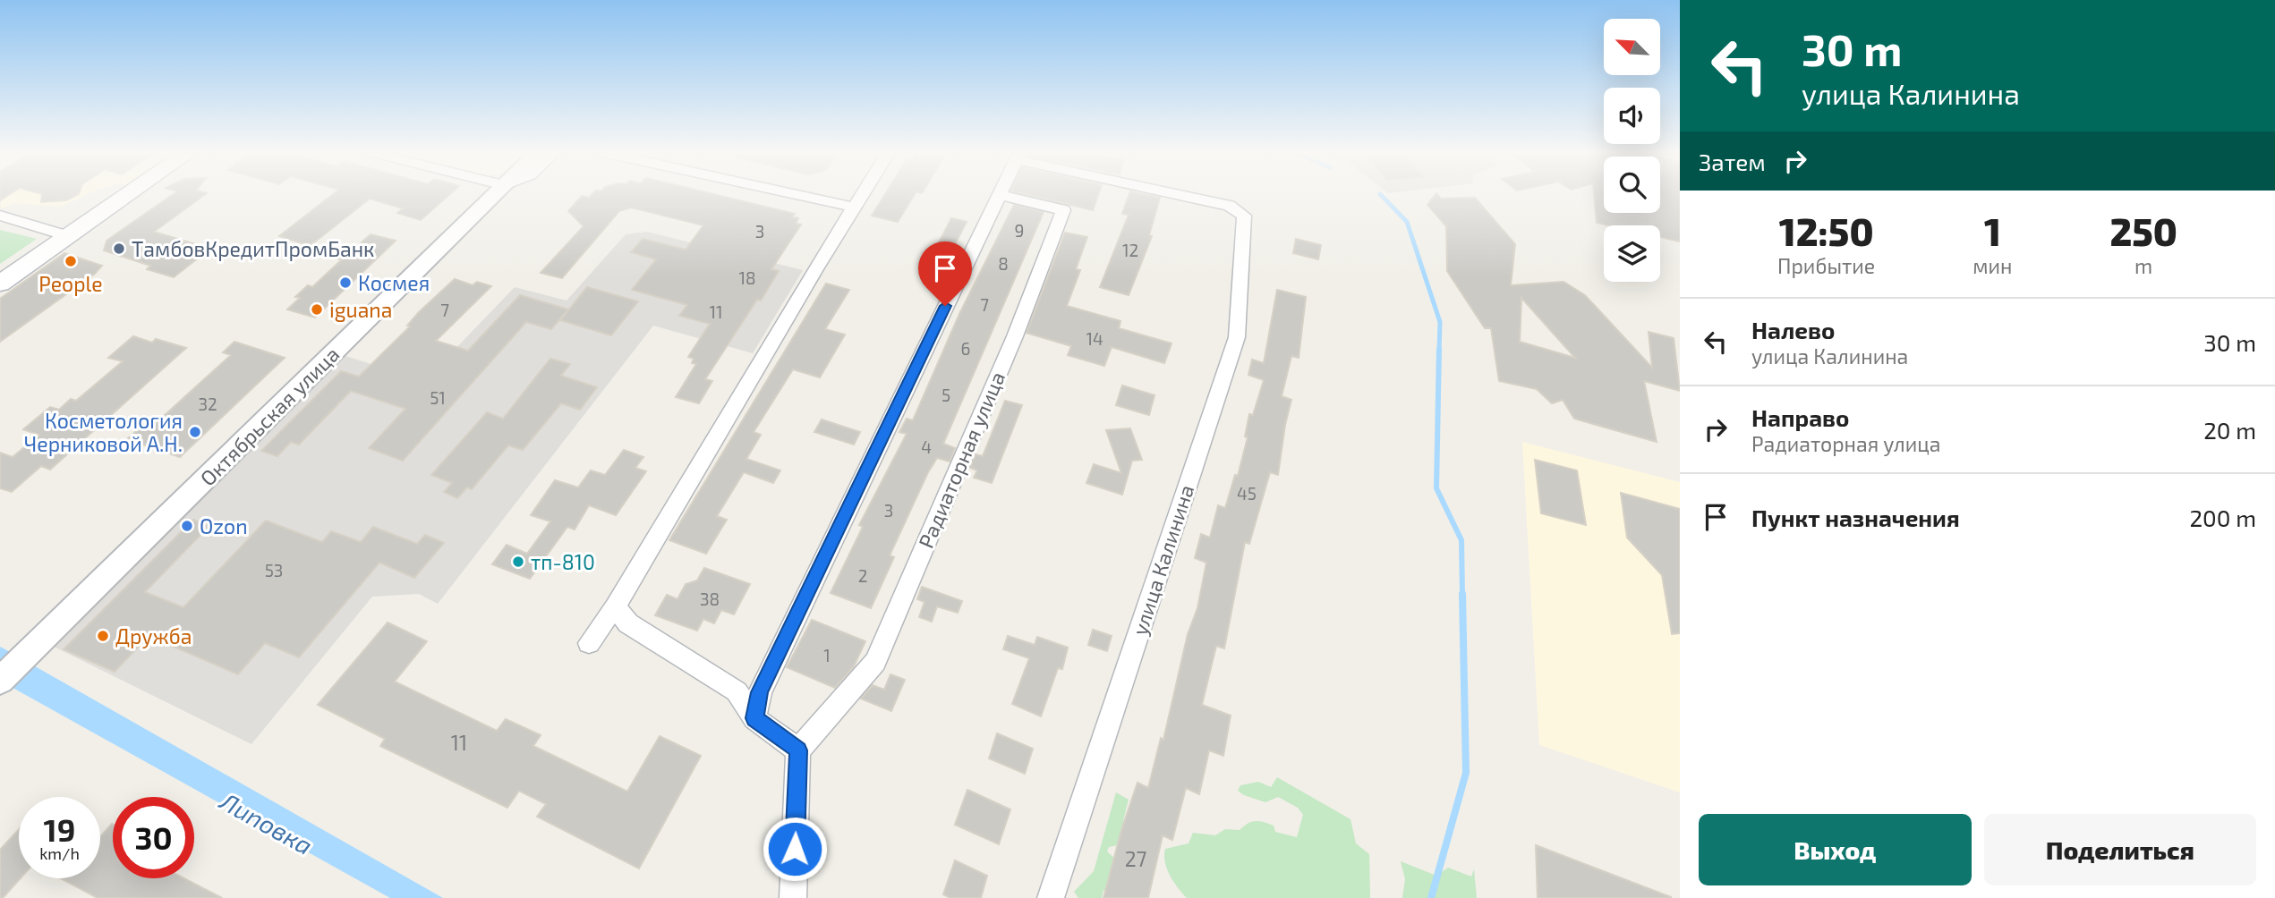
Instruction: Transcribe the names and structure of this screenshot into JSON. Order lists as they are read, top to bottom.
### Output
{
  "streets": {
    "street": ["Октябрьская улица", "Радиаторная улица", "улица Калинина"]
  },
  "water": ["Липовка"],
  "places": [
    "ТамбовКредитПромБанк",
    "People",
    "Космея",
    "iguana",
    "Косметология Черниковой А.Н.",
    "Ozon",
    "тп-810",
    "Дружба"
  ],
  "house_numbers": [
    "9",
    "3",
    "12",
    "8",
    "18",
    "7",
    "7",
    "11",
    "14",
    "6",
    "5",
    "51",
    "32",
    "4",
    "45",
    "3",
    "53",
    "2",
    "38",
    "1",
    "11",
    "27"
  ],
  "north": "top left",
  "page": {
    "turn": ["30 m", "улица Калинина"],
    "then": "Затем",
    "eta": [
      "12:50",
      "Прибытие",
      "1",
      "мин",
      "250",
      "m"
    ],
    "list": [
      {
        "name": "Налево",
        "note": "улица Калинина",
        "value": "30 m"
      },
      {
        "name": "Направо",
        "note": "Радиаторная улица",
        "value": "20 m"
      },
      {
        "name": "Пункт назначения",
        "value": "200 m"
      }
    ],
    "speed": "19 km/h",
    "limit": "30",
    "buttons": ["Выход", "Поделиться"]
  }
}
